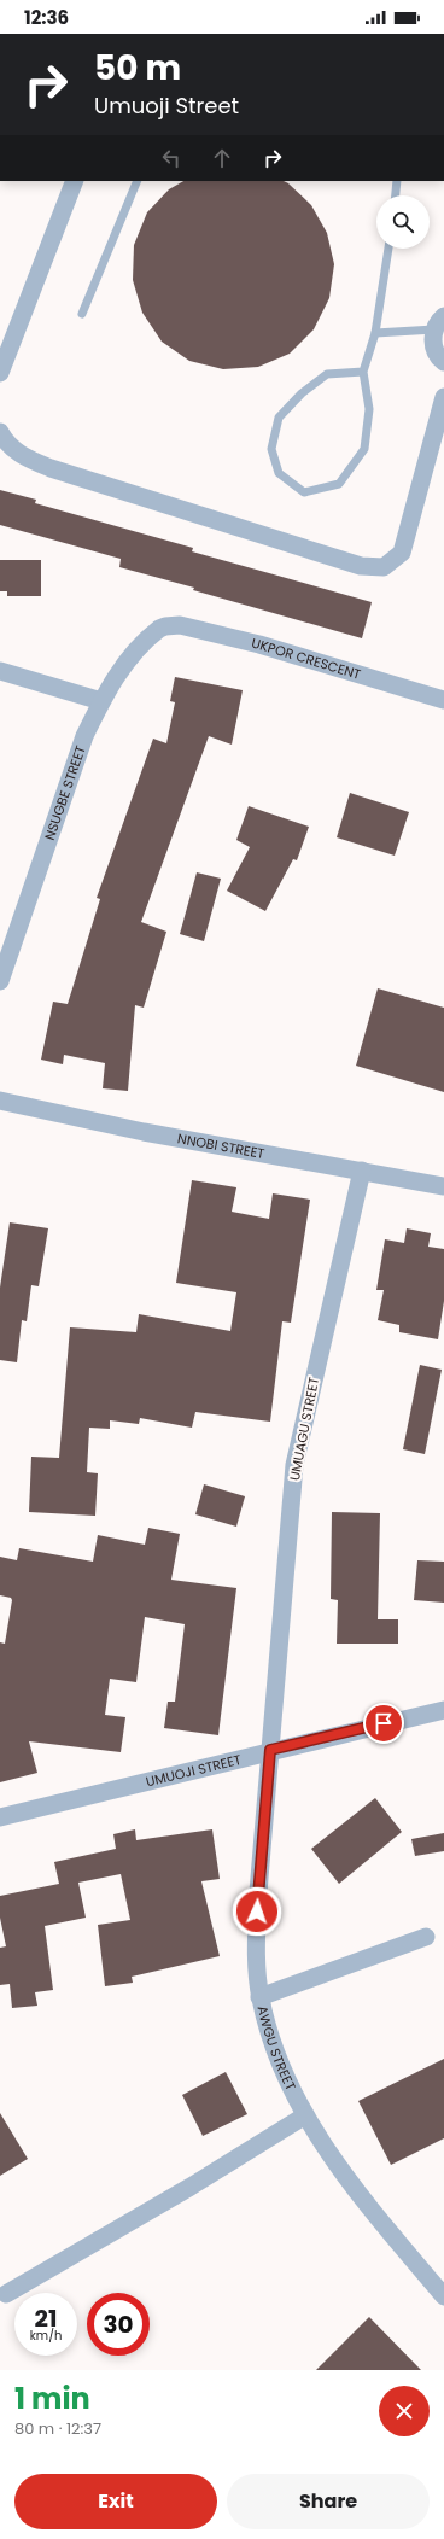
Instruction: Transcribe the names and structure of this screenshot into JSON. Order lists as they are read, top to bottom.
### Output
{
  "streets": {
    "street": [
      "UKPOR CRESCENT",
      "NSUGBE STREET",
      "NNOBI STREET",
      "UMUAGU STREET",
      "UMUOJI STREET",
      "AWGU STREET"
    ]
  },
  "crossings": [
    ["UKPOR CRESCENT", "NSUGBE STREET"],
    ["NNOBI STREET", "UMUAGU STREET"],
    ["UMUAGU STREET", "UMUOJI STREET"],
    ["UMUAGU STREET", "AWGU STREET"],
    ["UMUOJI STREET", "AWGU STREET"]
  ],
  "page": {
    "status": "12:36",
    "turn": ["50 m", "Umuoji Street"],
    "speed": "21 km/h",
    "limit": "30",
    "heading": ["1 min", "80 m · 12:37"],
    "buttons": ["Exit", "Share"]
  }
}
